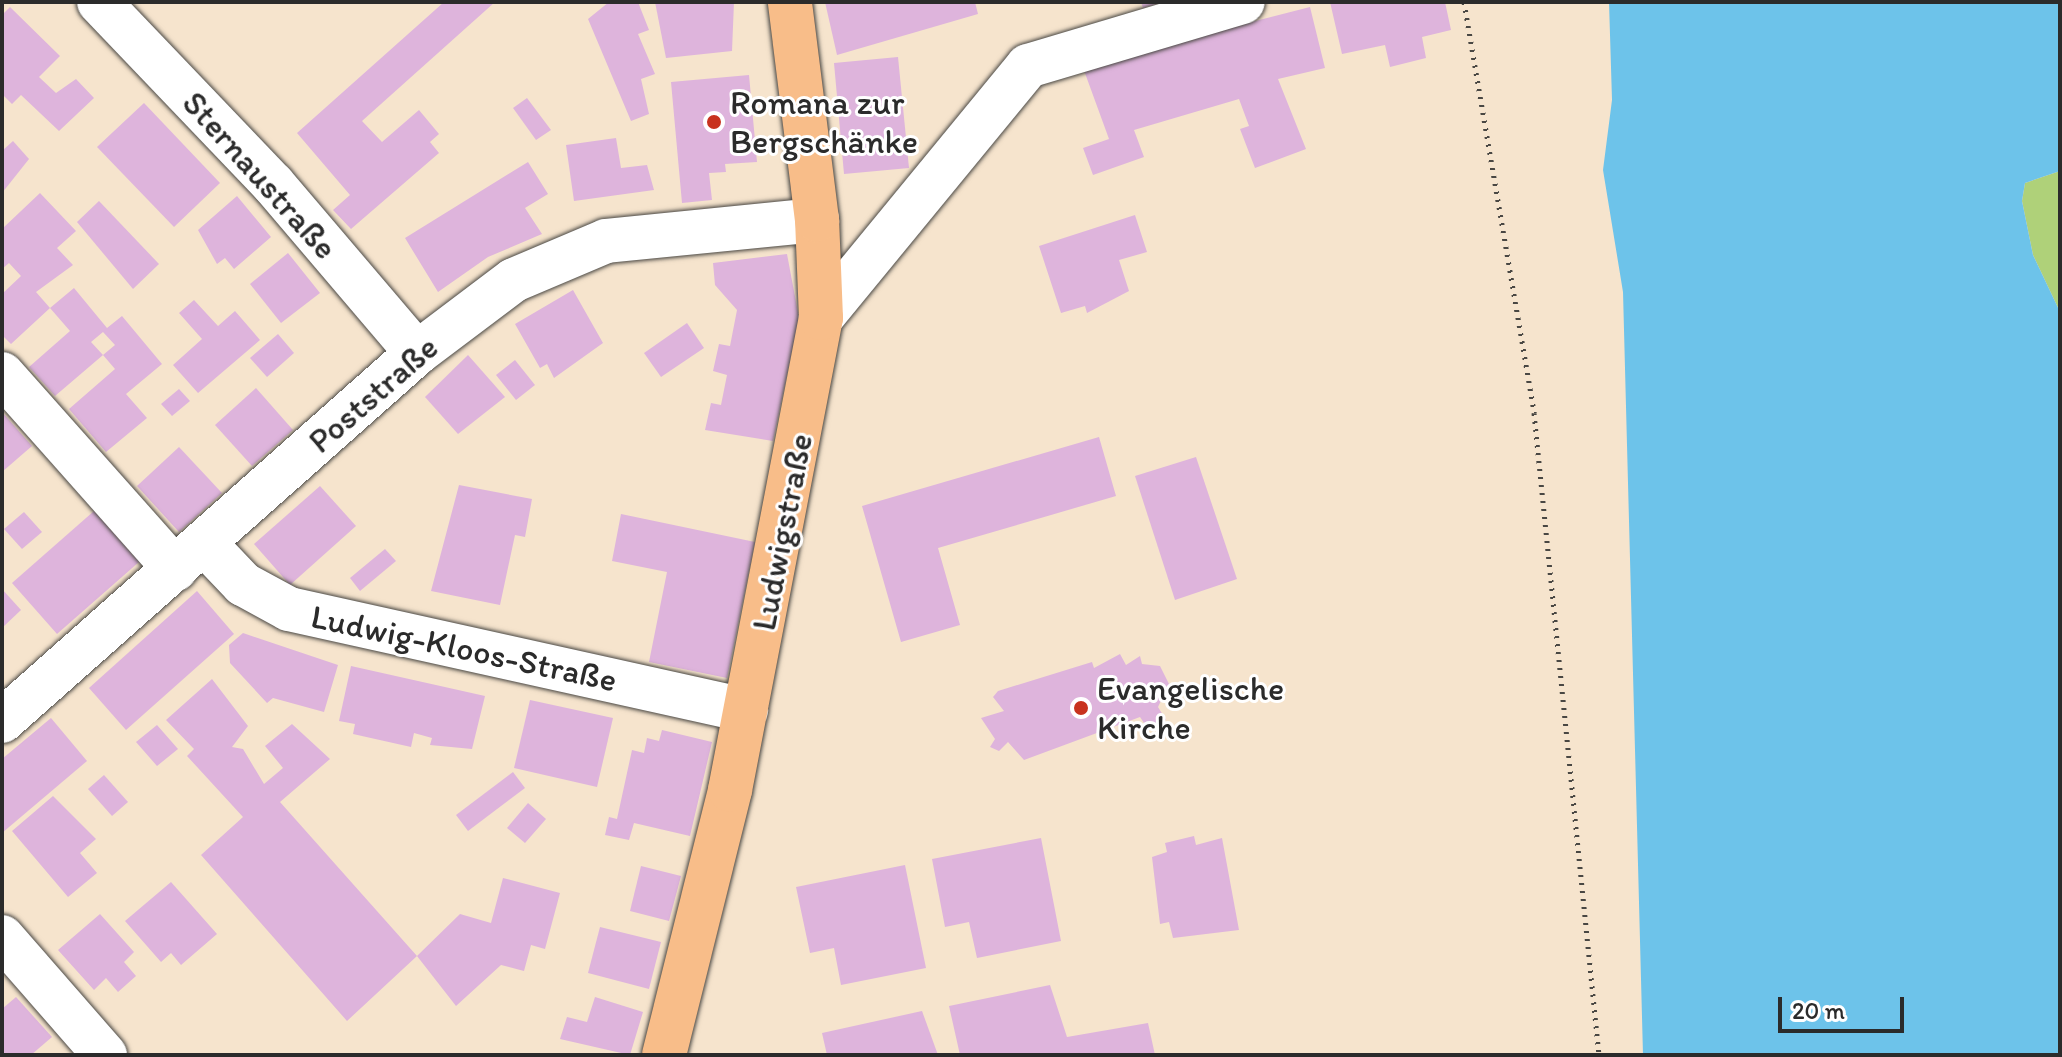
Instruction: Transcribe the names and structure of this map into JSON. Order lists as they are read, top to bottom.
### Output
{
  "streets": {
    "main road": ["Ludwigstraße"],
    "street": ["Sternaustraße", "Poststraße", "Ludwig-Kloos-Straße"]
  },
  "crossings": [
    ["Sternaustraße", "Poststraße"],
    ["Poststraße", "Ludwigstraße"],
    ["Poststraße", "Ludwig-Kloos-Straße"],
    ["Ludwigstraße", "Ludwig-Kloos-Straße"]
  ],
  "places": ["Romana zur Bergschänke", "Evangelische Kirche"],
  "scale_bar": "20 m"
}
